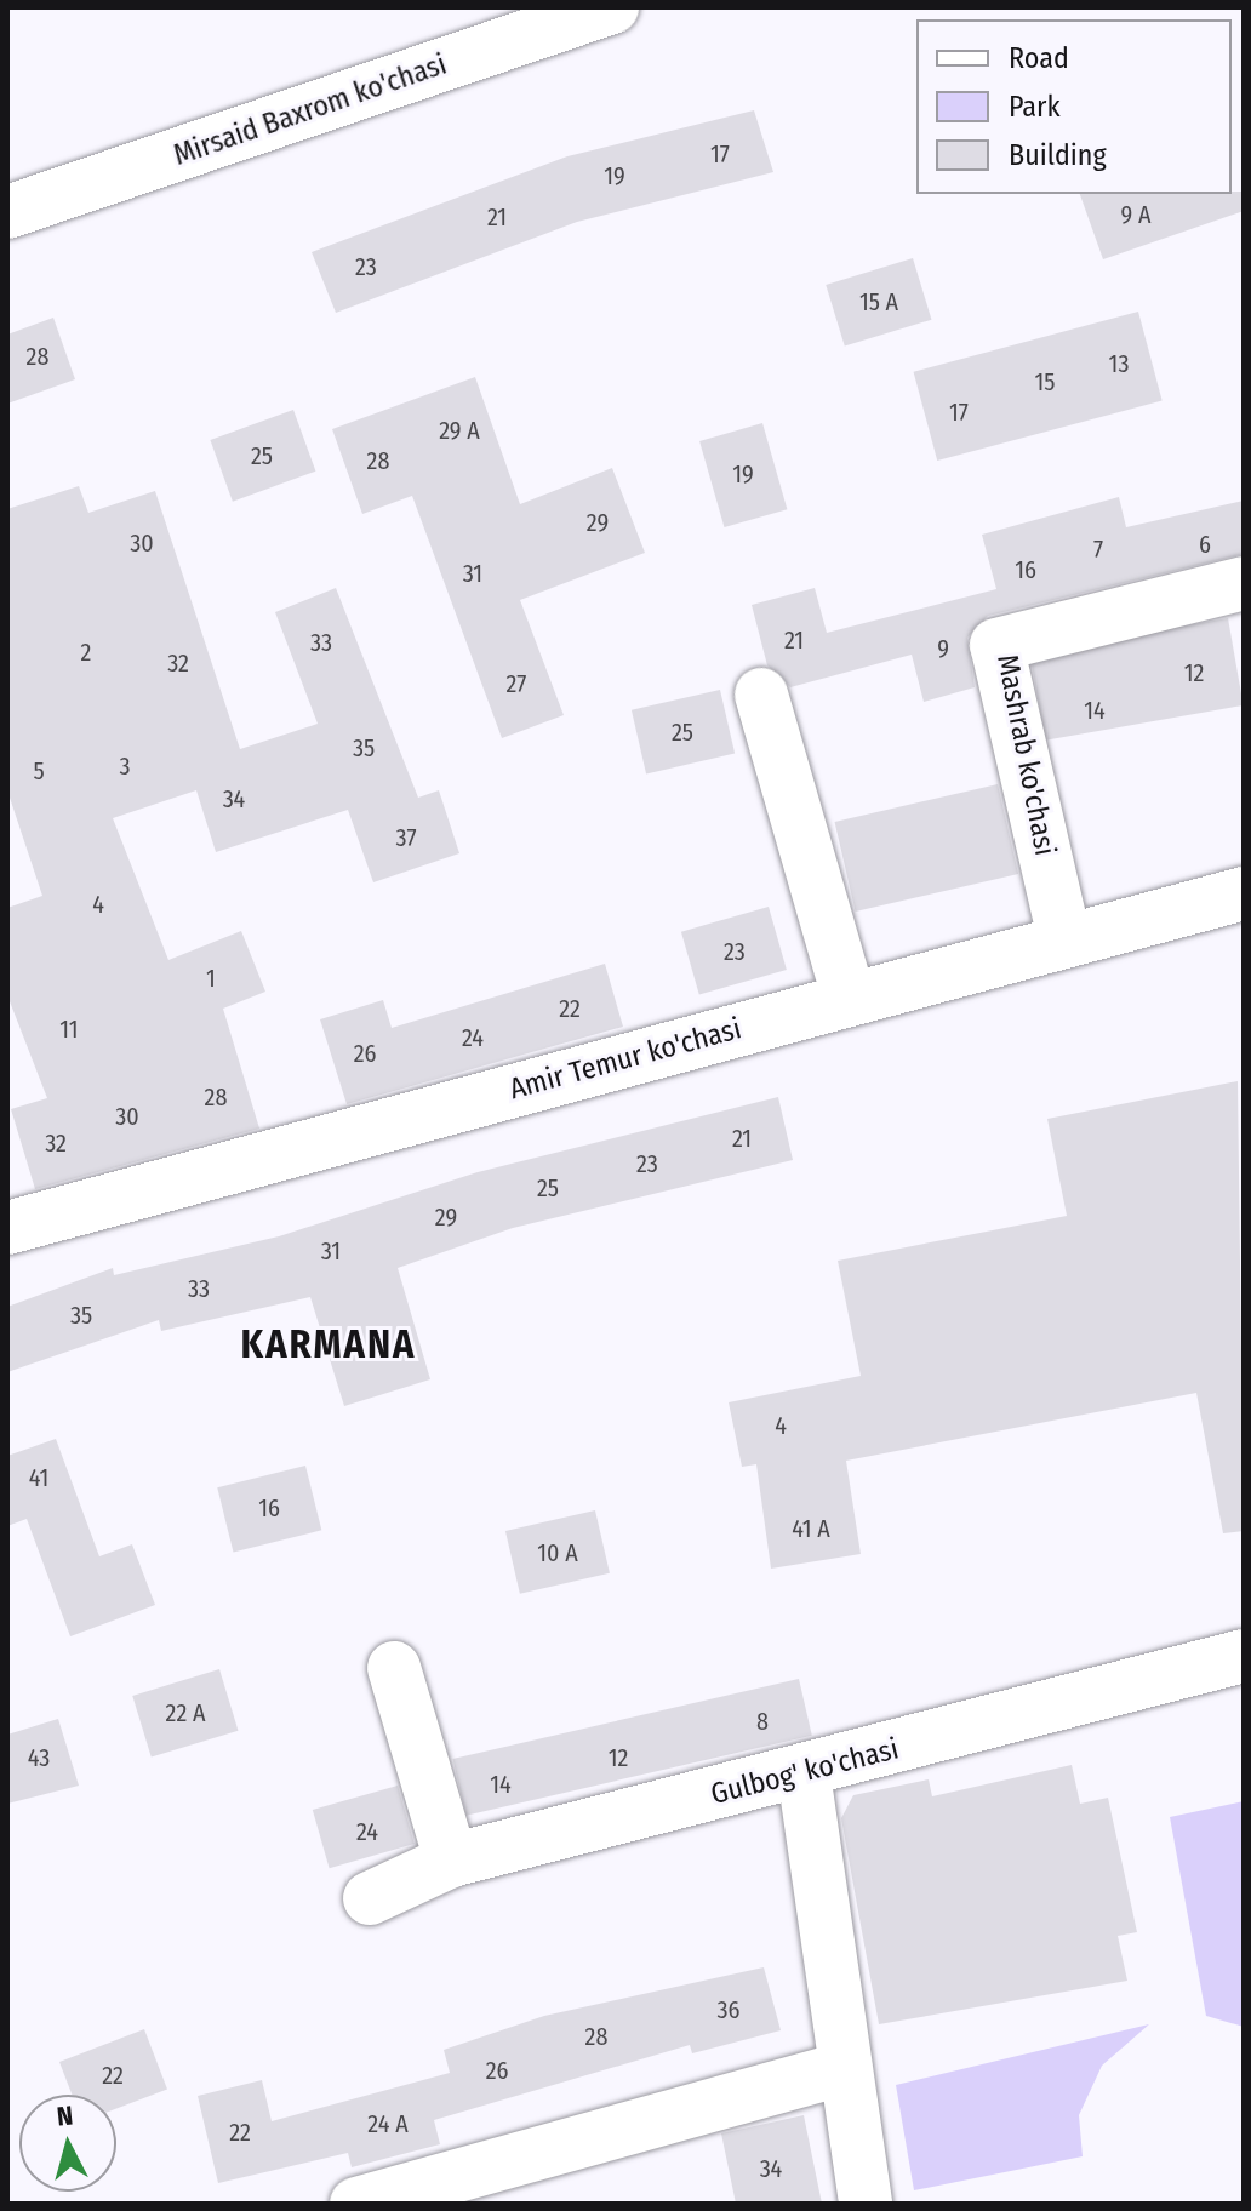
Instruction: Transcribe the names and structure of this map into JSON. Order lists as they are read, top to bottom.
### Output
{
  "streets": {
    "street": [
      "Mirsaid Baxrom ko'chasi",
      "Mashrab ko'chasi",
      "Amir Temur ko'chasi",
      "Gulbog' ko'chasi"
    ]
  },
  "crossings": [
    ["Mashrab ko'chasi", "Amir Temur ko'chasi"]
  ],
  "districts": ["KARMANA"],
  "house_numbers": [
    "17",
    "19",
    "9 А",
    "21",
    "23",
    "15 А",
    "28",
    "13",
    "15",
    "17",
    "29 А",
    "25",
    "28",
    "19",
    "29",
    "30",
    "6",
    "7",
    "16",
    "31",
    "21",
    "33",
    "9",
    "2",
    "32",
    "12",
    "27",
    "14",
    "25",
    "35",
    "3",
    "5",
    "34",
    "37",
    "4",
    "23",
    "1",
    "22",
    "11",
    "24",
    "26",
    "28",
    "30",
    "21",
    "32",
    "23",
    "25",
    "29",
    "31",
    "33",
    "35",
    "4",
    "41",
    "16",
    "41 А",
    "10 А",
    "22 А",
    "8",
    "43",
    "12",
    "14",
    "24",
    "36",
    "28",
    "26",
    "22",
    "24 А",
    "22",
    "34"
  ],
  "legend": ["Road", "Park", "Building"],
  "north": "top"
}
